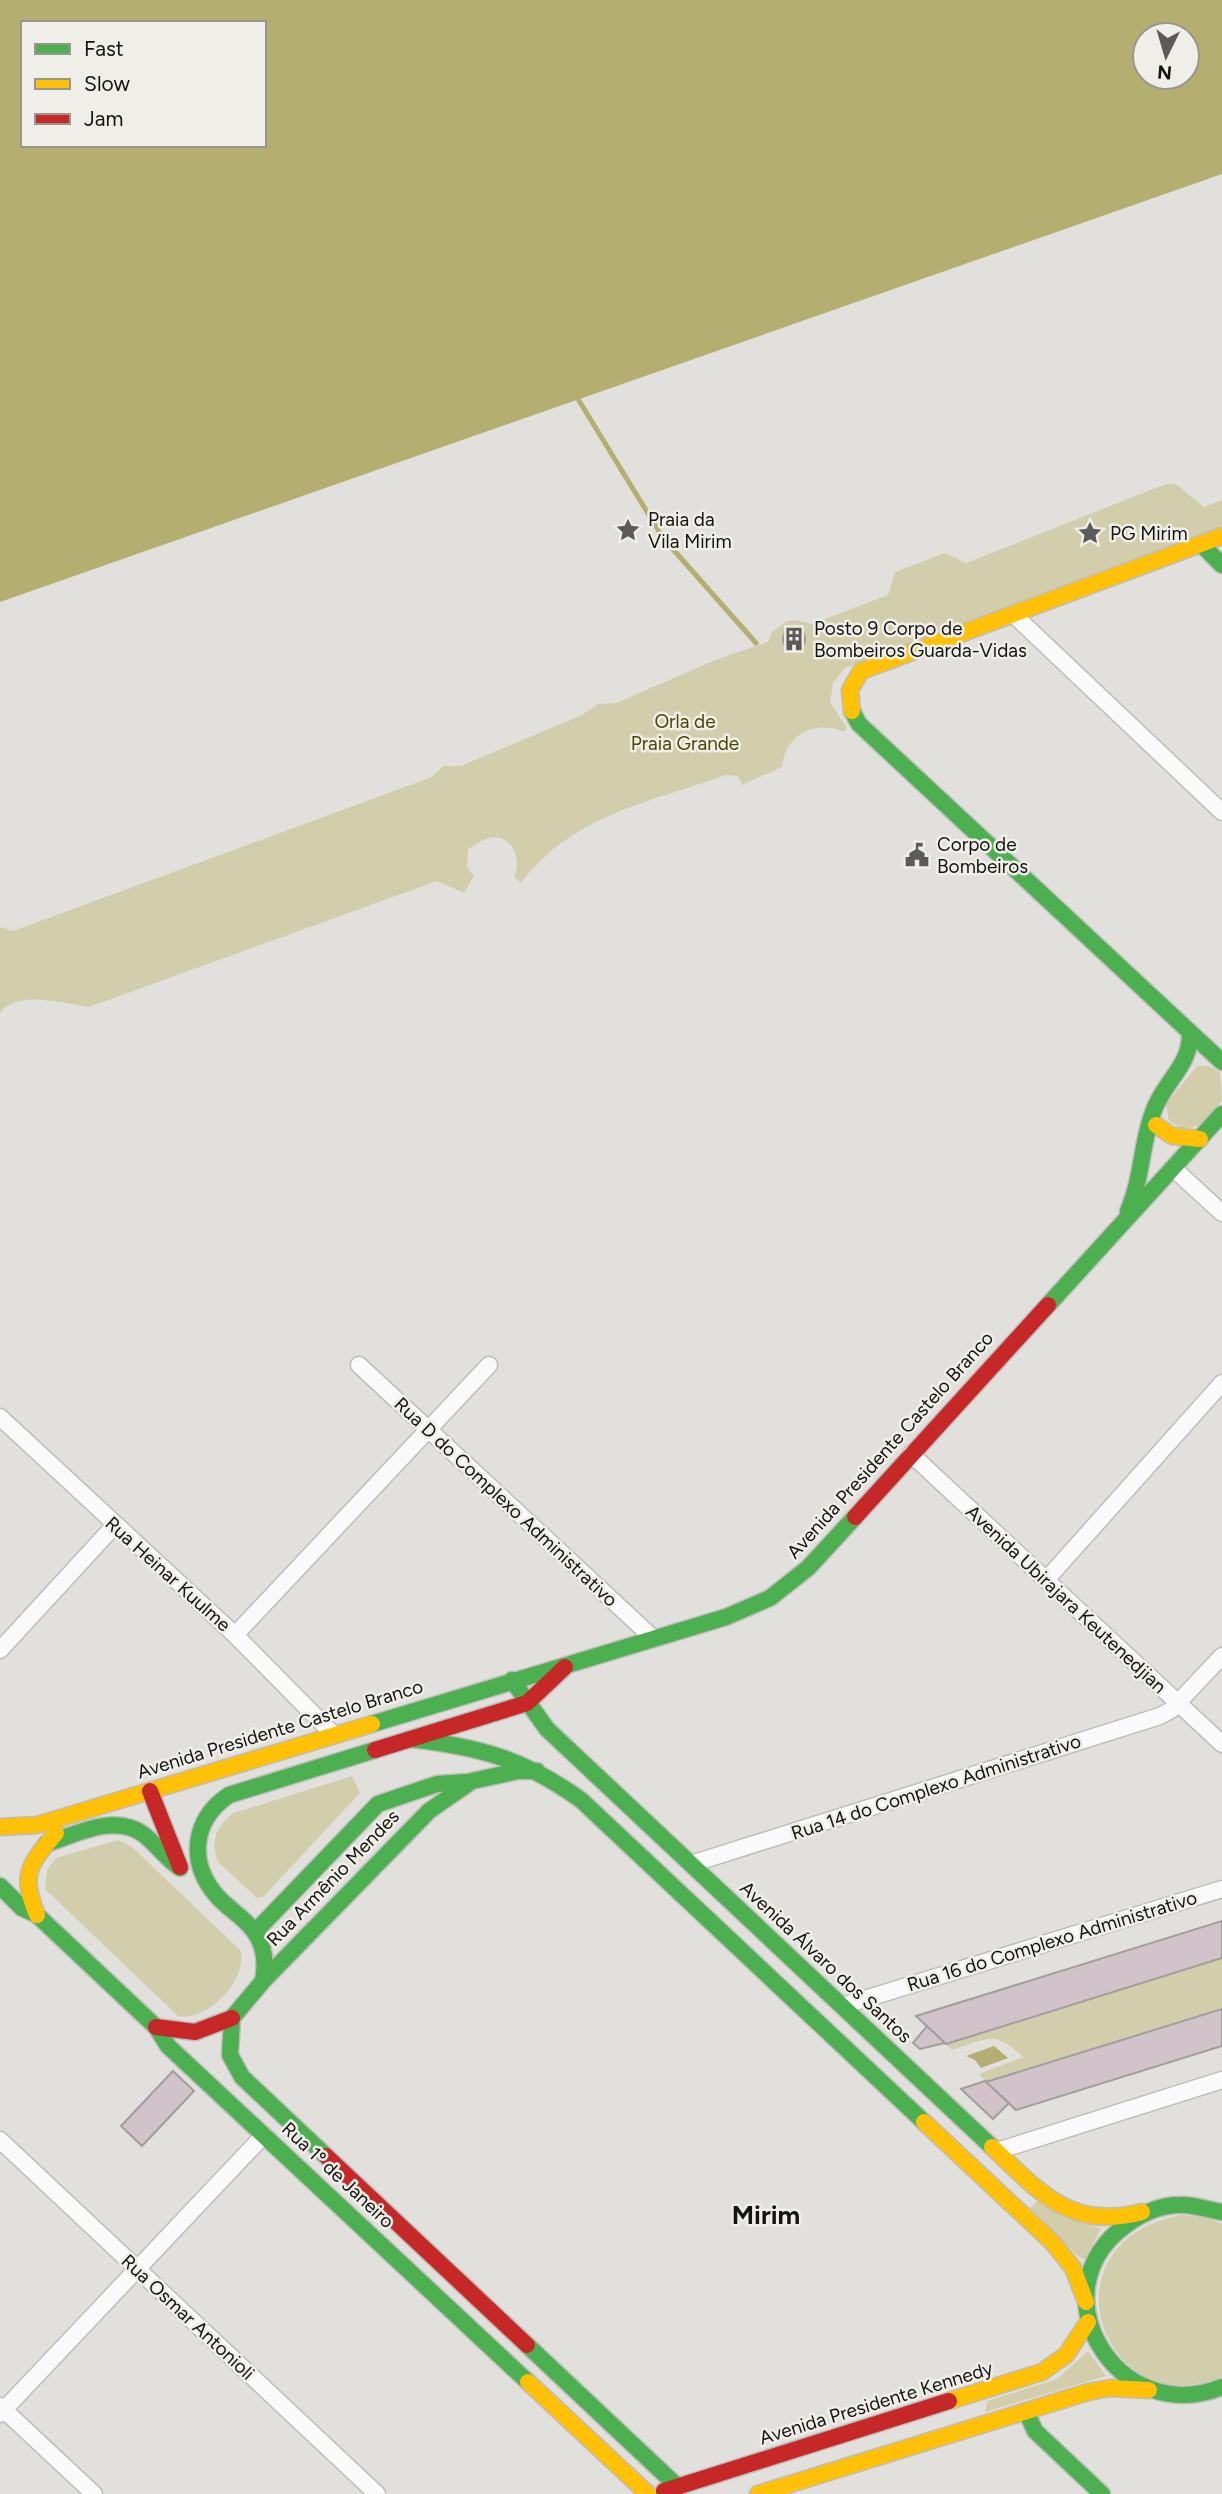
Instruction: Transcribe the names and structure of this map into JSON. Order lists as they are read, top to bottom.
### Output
{
  "streets": {
    "street": [
      "Avenida Presidente Castelo Branco",
      "Rua D do Complexo Administrativo",
      "Rua Heinar Kuulme",
      "Avenida Ubirajara Keutenedjian",
      "Rua 14 do Complexo Administrativo",
      "Rua Armênio Mendes",
      "Rua 16 do Complexo Administrativo",
      "Avenida Álvaro dos Santos",
      "Rua 1º de Janeiro",
      "Rua Osmar Antonioli",
      "Avenida Presidente Kennedy"
    ]
  },
  "crossings": [
    ["Avenida Presidente Castelo Branco", "Rua D do Complexo Administrativo"],
    ["Avenida Presidente Castelo Branco", "Rua Heinar Kuulme"],
    ["Avenida Presidente Castelo Branco", "Avenida Ubirajara Keutenedjian"],
    ["Avenida Presidente Castelo Branco", "Avenida Álvaro dos Santos"],
    ["Avenida Ubirajara Keutenedjian", "Rua 14 do Complexo Administrativo"],
    ["Rua 14 do Complexo Administrativo", "Avenida Álvaro dos Santos"],
    ["Rua Armênio Mendes", "Rua 1º de Janeiro"],
    ["Rua 16 do Complexo Administrativo", "Avenida Álvaro dos Santos"],
    ["Rua 1º de Janeiro", "Avenida Presidente Kennedy"]
  ],
  "districts": ["Mirim"],
  "parks": ["Orla de Praia Grande"],
  "places": {
    "place": ["Praia da Vila Mirim", "PG Mirim"],
    "building": ["Posto 9 Corpo de Bombeiros Guarda-Vidas"],
    "public building": ["Corpo de Bombeiros"]
  },
  "legend": ["Fast", "Slow", "Jam"],
  "north": "bottom"
}
